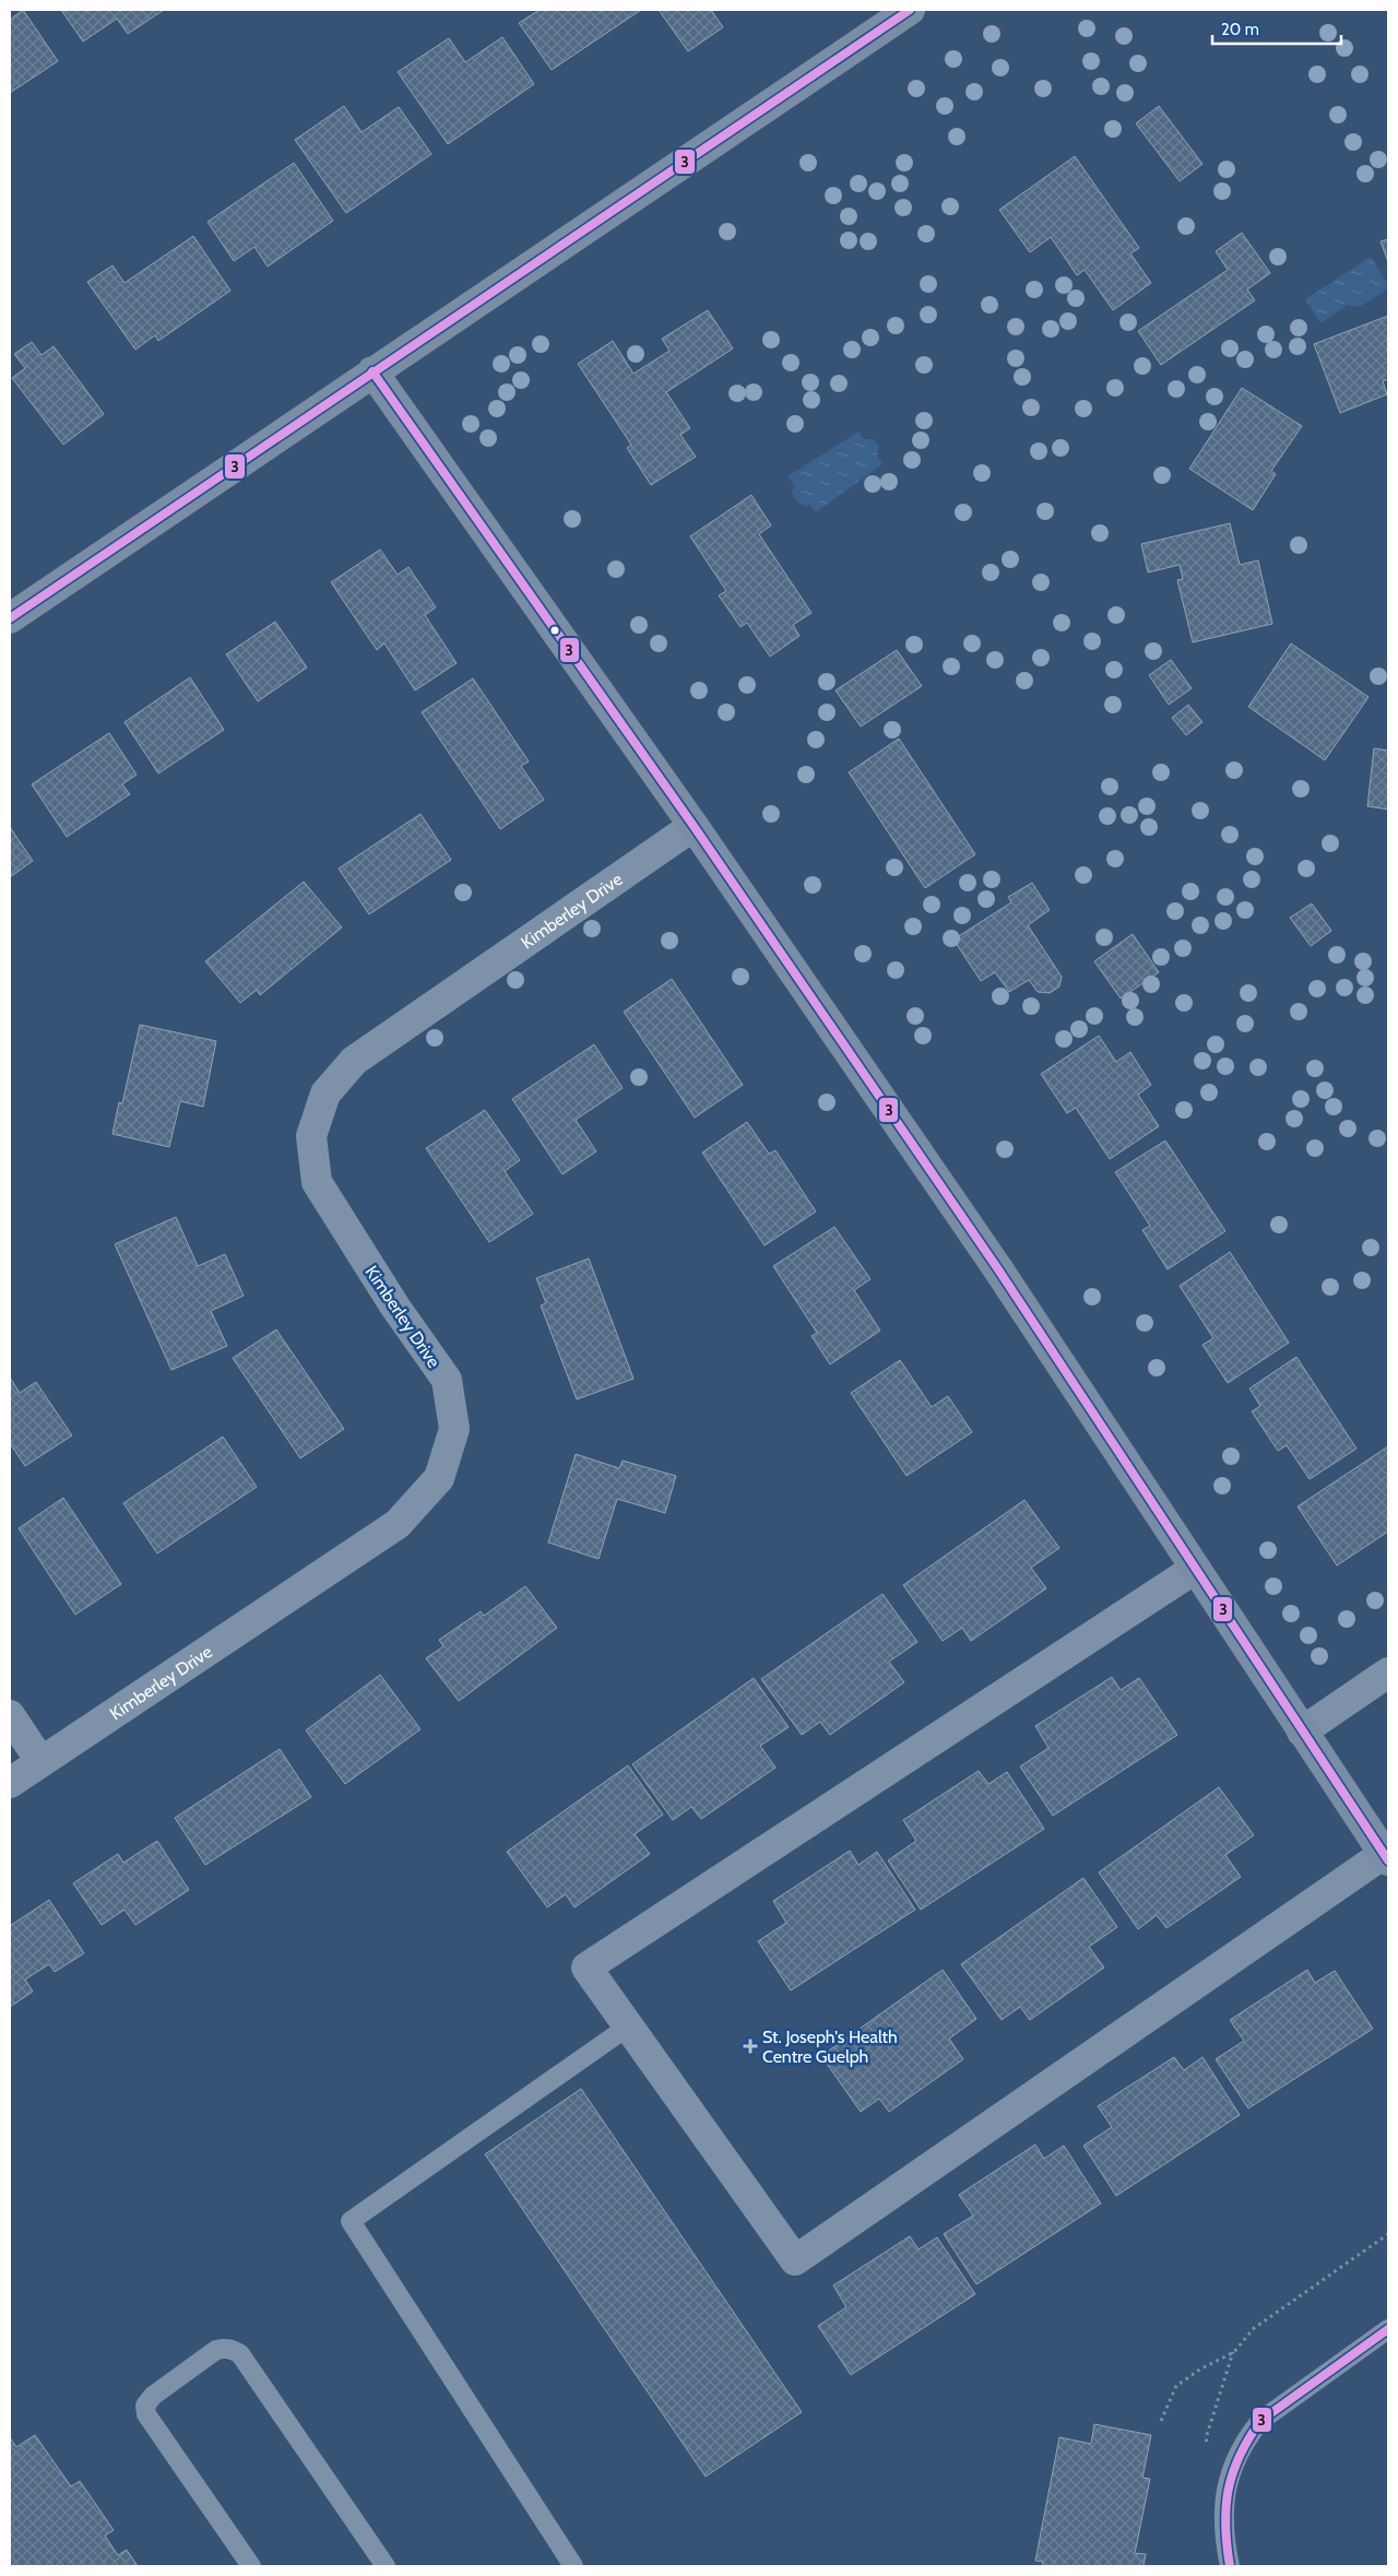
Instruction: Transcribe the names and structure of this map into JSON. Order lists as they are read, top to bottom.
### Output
{
  "streets": {
    "street": ["Kimberley Drive"]
  },
  "places": {
    "health": ["St. Joseph's Health Centre Guelph"]
  },
  "lines": ["transit line 3"],
  "scale_bar": "20 m"
}
